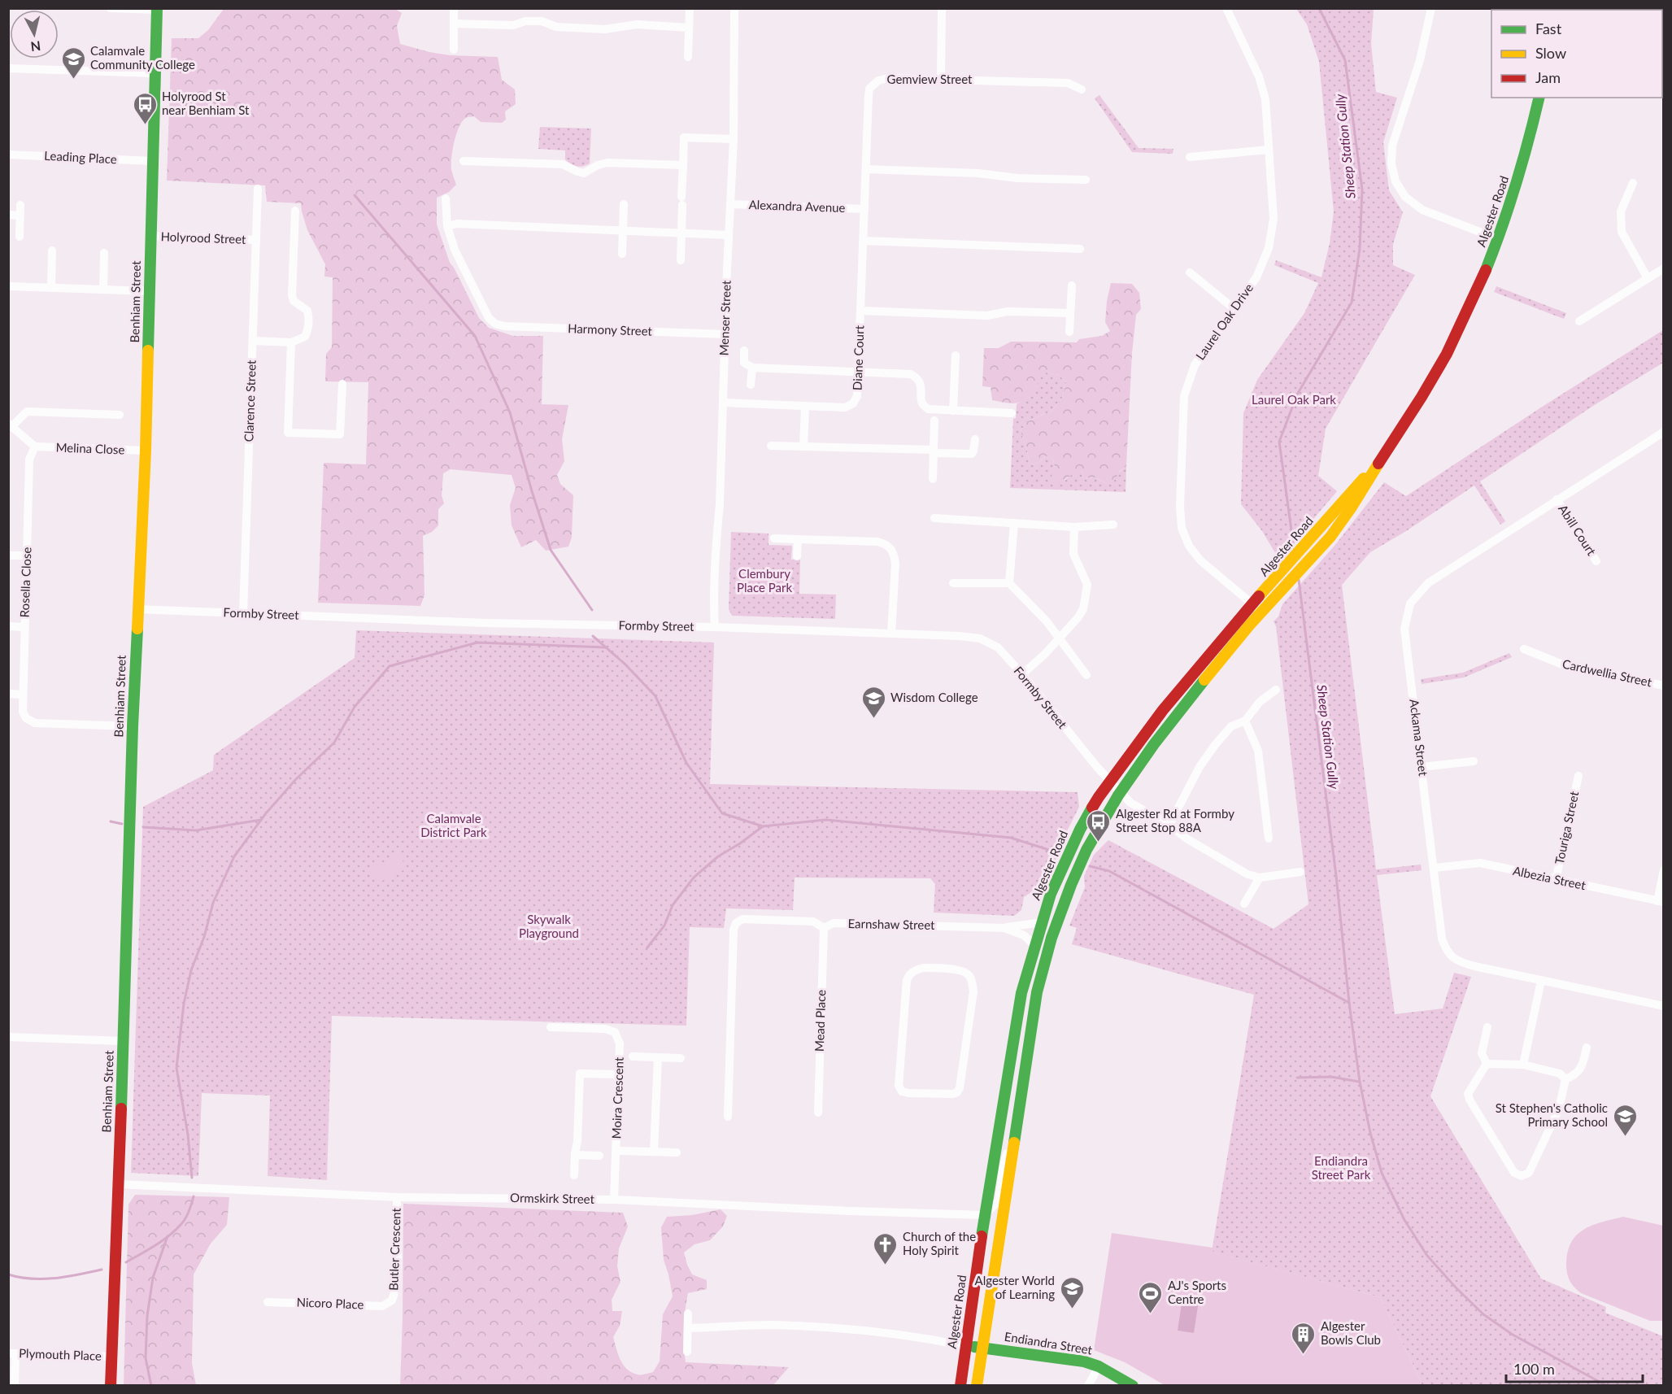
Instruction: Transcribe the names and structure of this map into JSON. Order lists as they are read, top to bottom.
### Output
{
  "streets": {
    "main road": ["Algester Road", "Benhiam Street", "Endiandra Street"],
    "street": [
      "Gemview Street",
      "Leading Place",
      "Alexandra Avenue",
      "Holyrood Street",
      "Menser Street",
      "Laurel Oak Drive",
      "Harmony Street",
      "Diane Court",
      "Clarence Street",
      "Melina Close",
      "Abill Court",
      "Rosella Close",
      "Formby Street",
      "Cardwellia Street",
      "Ackama Street",
      "Touriga Street",
      "Albezia Street",
      "Earnshaw Street",
      "Mead Place",
      "Moira Crescent",
      "Ormskirk Street",
      "Butler Crescent",
      "Nicoro Place",
      "Plymouth Place"
    ]
  },
  "crossings": [
    ["Gemview Street", "Alexandra Avenue"],
    ["Gemview Street", "Diane Court"],
    ["Leading Place", "Benhiam Street"],
    ["Alexandra Avenue", "Menser Street"],
    ["Alexandra Avenue", "Diane Court"],
    ["Algester Road", "Laurel Oak Drive"],
    ["Algester Road", "Formby Street"],
    ["Algester Road", "Earnshaw Street"],
    ["Algester Road", "Ormskirk Street"],
    ["Algester Road", "Endiandra Street"],
    ["Holyrood Street", "Benhiam Street"],
    ["Holyrood Street", "Clarence Street"],
    ["Benhiam Street", "Melina Close"],
    ["Benhiam Street", "Rosella Close"],
    ["Benhiam Street", "Formby Street"],
    ["Benhiam Street", "Ormskirk Street"],
    ["Benhiam Street", "Plymouth Place"],
    ["Menser Street", "Harmony Street"],
    ["Menser Street", "Diane Court"],
    ["Menser Street", "Formby Street"],
    ["Clarence Street", "Formby Street"],
    ["Melina Close", "Rosella Close"],
    ["Abill Court", "Ackama Street"],
    ["Ackama Street", "Albezia Street"],
    ["Touriga Street", "Albezia Street"],
    ["Earnshaw Street", "Mead Place"],
    ["Moira Crescent", "Ormskirk Street"],
    ["Ormskirk Street", "Butler Crescent"],
    ["Butler Crescent", "Nicoro Place"]
  ],
  "water": ["Sheep Station Gully"],
  "parks": [
    "Laurel Oak Park",
    "Clembury Place Park",
    "Calamvale District Park",
    "Skywalk Playground",
    "Endiandra Street Park"
  ],
  "places": {
    "school or university": [
      "Calamvale Community College",
      "Wisdom College",
      "St Stephen's Catholic Primary School",
      "Algester World of Learning"
    ],
    "bus stop": ["Holyrood St near Benhiam St", "Algester Rd at Formby Street Stop 88A"],
    "church": ["Church of the Holy Spirit"],
    "sports": ["AJ's Sports Centre"],
    "building": ["Algester Bowls Club"]
  },
  "legend": ["Fast", "Slow", "Jam"],
  "scale_bar": "100 m",
  "north": "bottom"
}
